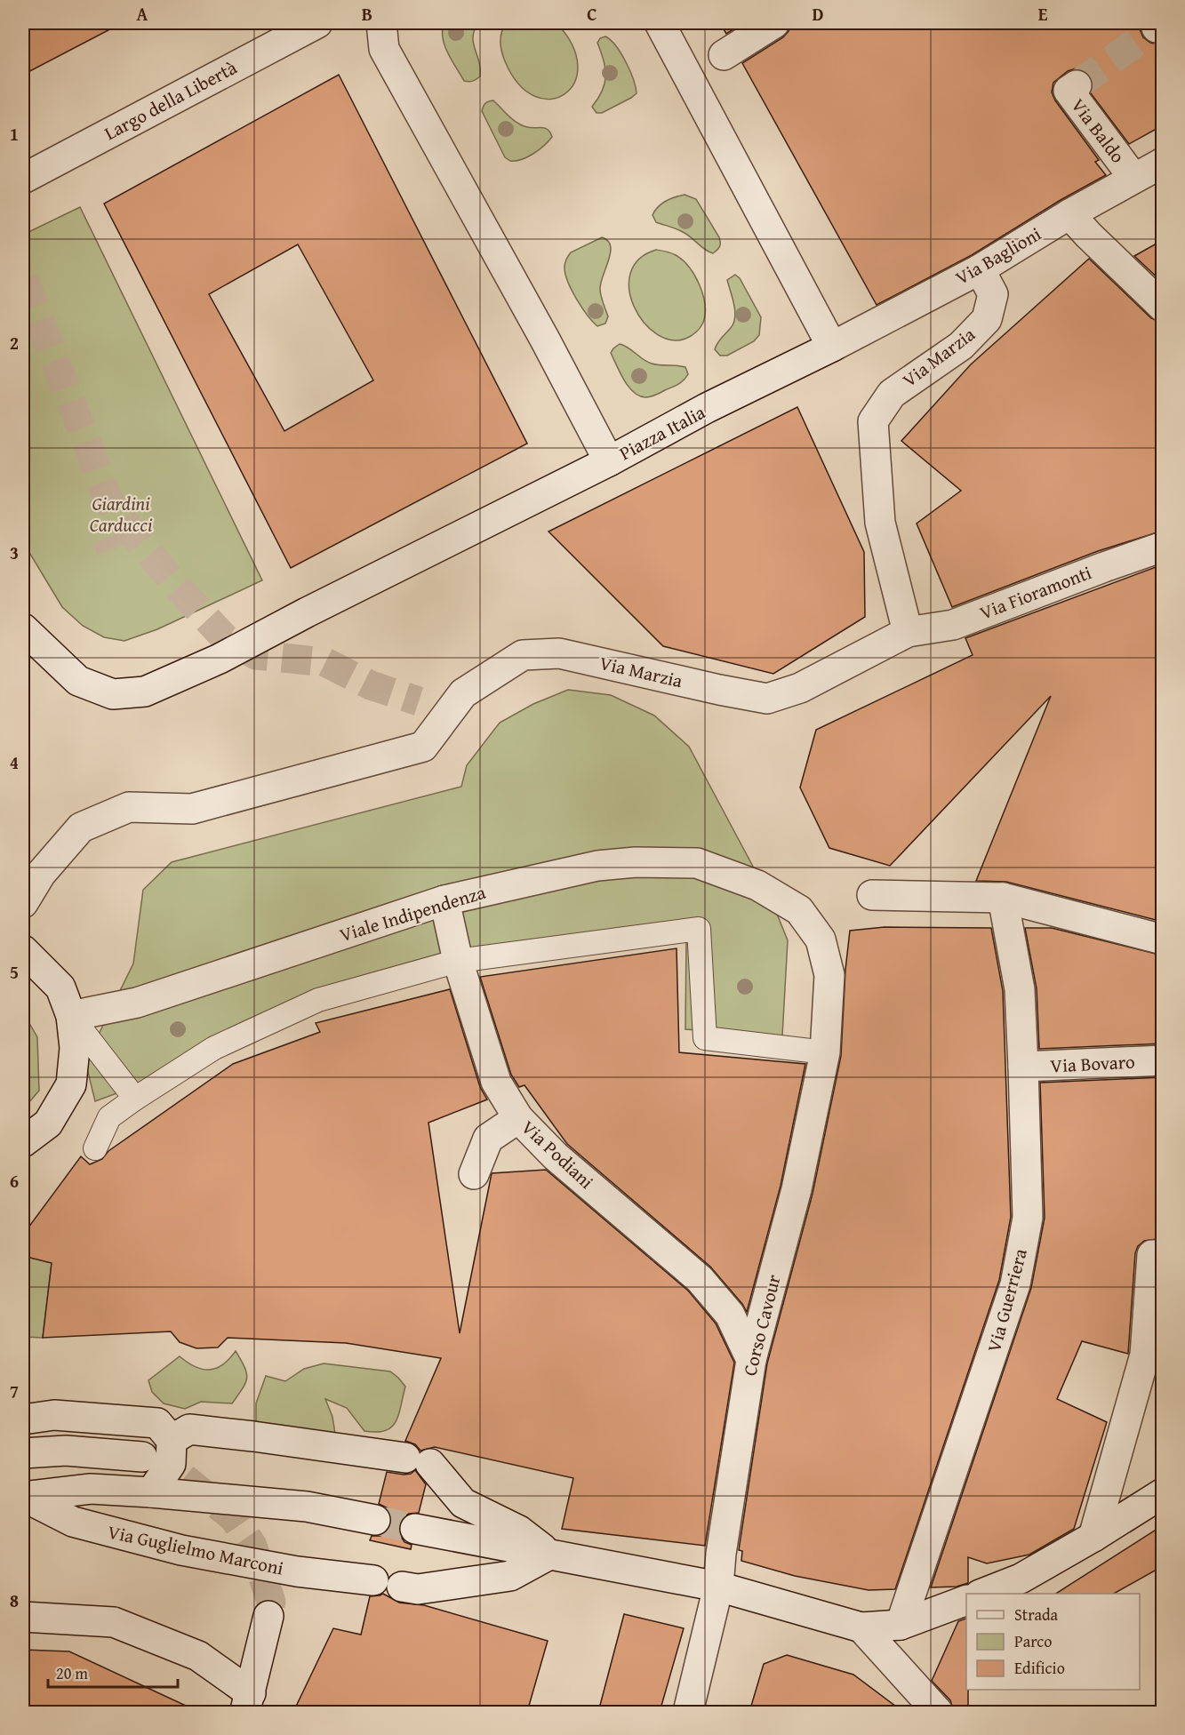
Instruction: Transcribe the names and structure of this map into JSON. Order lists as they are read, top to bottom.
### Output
{
  "streets": {
    "street": [
      "Largo della Libertà",
      "Via Baldo",
      "Via Baglioni",
      "Via Marzia",
      "Piazza Italia",
      "Via Fioramonti",
      "Viale Indipendenza",
      "Via Bovaro",
      "Via Podiani",
      "Via Guerriera",
      "Corso Cavour",
      "Via Guglielmo Marconi"
    ]
  },
  "crossings": [
    ["Via Baldo", "Via Baglioni"],
    ["Via Baglioni", "Via Marzia"],
    ["Via Baglioni", "Piazza Italia"],
    ["Via Marzia", "Via Fioramonti"],
    ["Viale Indipendenza", "Via Podiani"],
    ["Viale Indipendenza", "Corso Cavour"],
    ["Via Bovaro", "Via Guerriera"],
    ["Via Podiani", "Corso Cavour"]
  ],
  "parks": ["Giardini Carducci"],
  "legend": ["Strada", "Parco", "Edificio"],
  "scale_bar": "20 m",
  "grid": {
    "columns": [
      "A",
      "B",
      "C",
      "D",
      "E"
    ],
    "rows": [
      "1",
      "2",
      "3",
      "4",
      "5",
      "6",
      "7",
      "8"
    ]
  }
}
